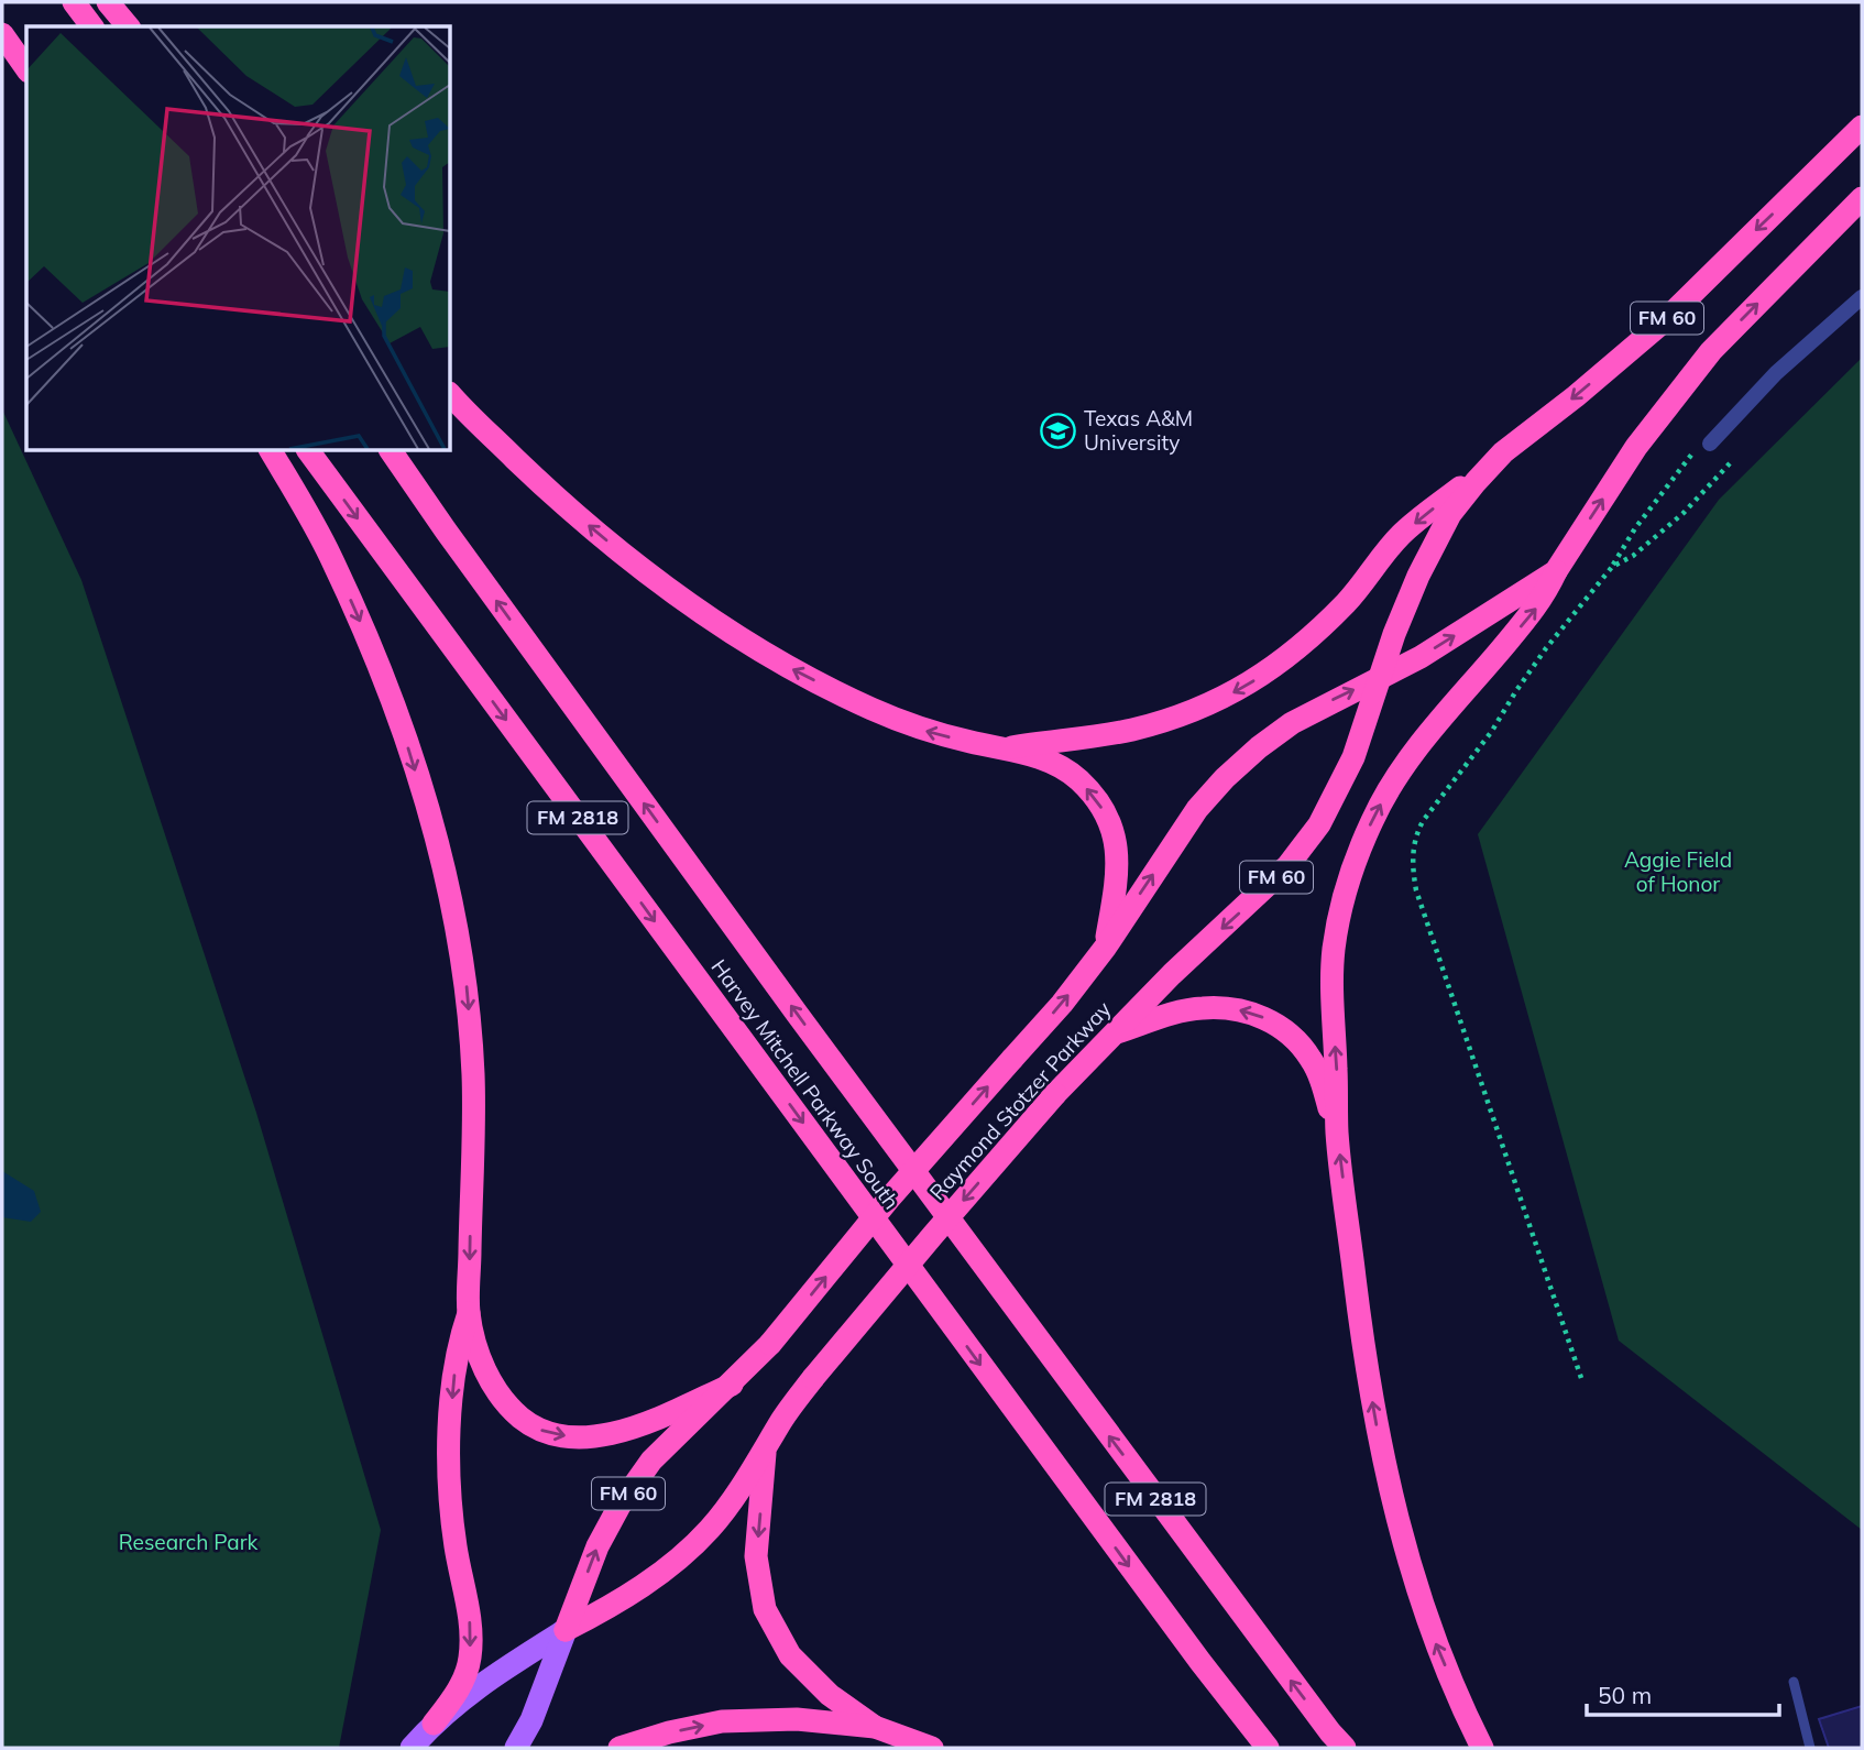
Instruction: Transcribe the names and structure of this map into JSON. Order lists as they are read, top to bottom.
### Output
{
  "streets": {
    "highway": [
      "FM 60",
      "FM 2818",
      "Harvey Mitchell Parkway South",
      "Raymond Stotzer Parkway"
    ]
  },
  "parks": ["Aggie Field of Honor", "Research Park"],
  "places": {
    "school or university": ["Texas A&M University"]
  },
  "scale_bar": "50 m"
}
